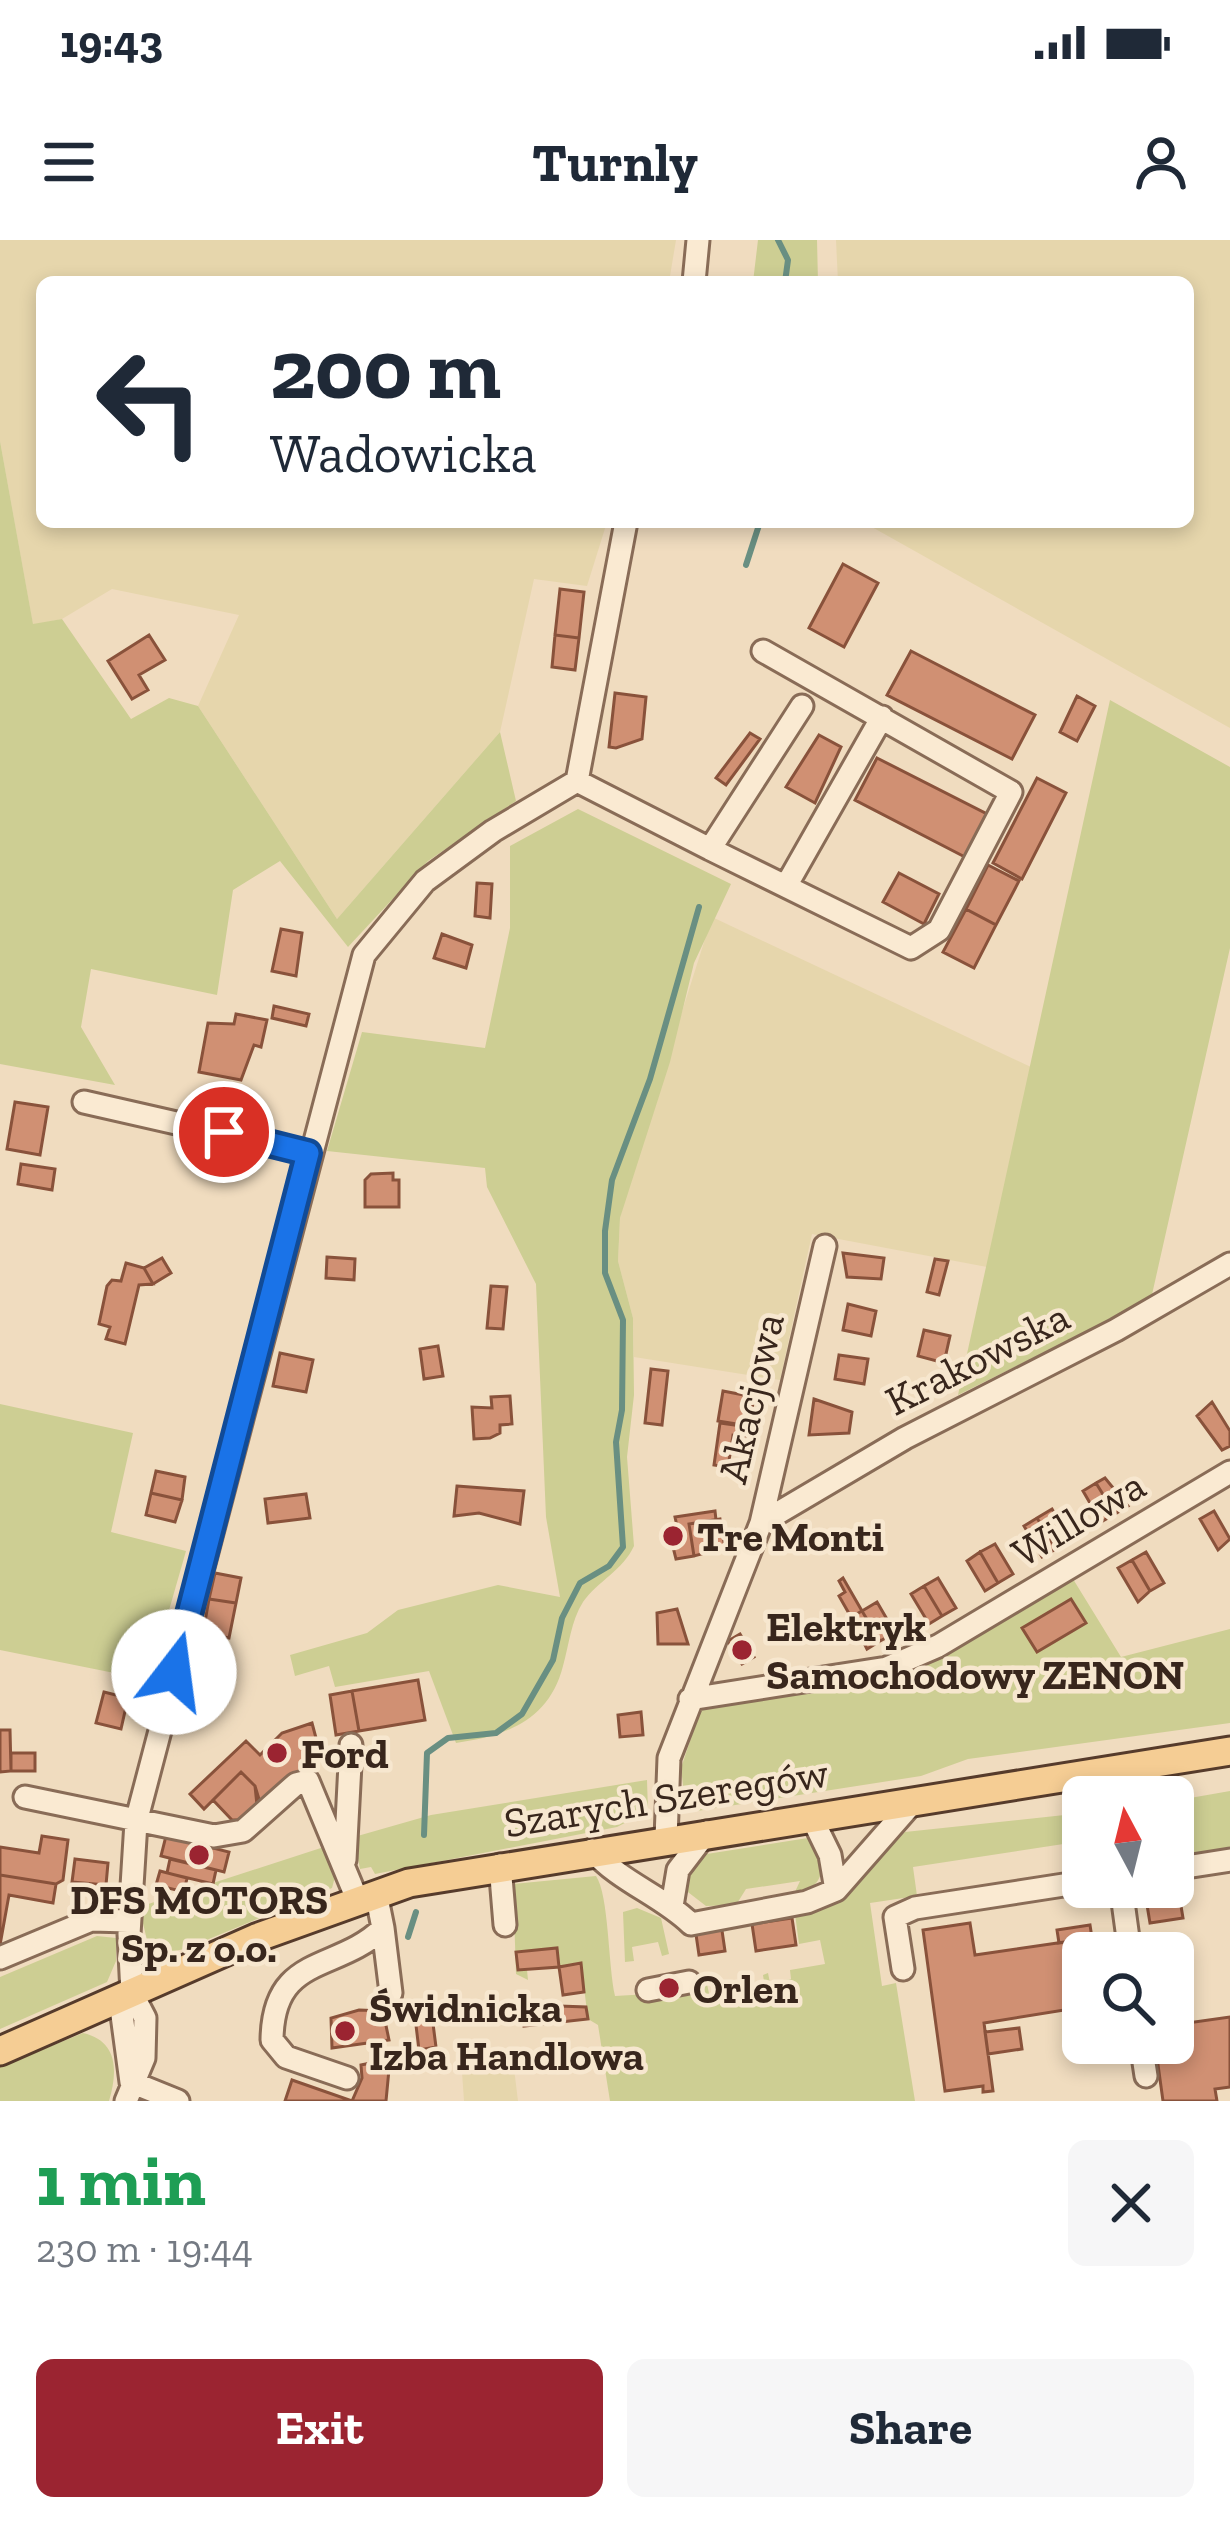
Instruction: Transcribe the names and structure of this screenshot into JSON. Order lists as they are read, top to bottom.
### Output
{
  "streets": {
    "main road": ["Szarych Szeregów"],
    "street": ["Krakowska", "Akacjowa", "Willowa"]
  },
  "crossings": [
    ["Krakowska", "Akacjowa"],
    ["Akacjowa", "Willowa"],
    ["Akacjowa", "Szarych Szeregów"]
  ],
  "places": [
    "Tre Monti",
    "Elektryk Samochodowy ZENON",
    "Ford",
    "DFS MOTORS Sp. z o.o.",
    "Orlen",
    "Świdnicka Izba Handlowa"
  ],
  "north": "top",
  "page": {
    "status": "19:43",
    "header": "Turnly",
    "turn": ["200 m", "Wadowicka"],
    "heading": ["1 min", "230 m · 19:44"],
    "buttons": ["Exit", "Share"]
  }
}
